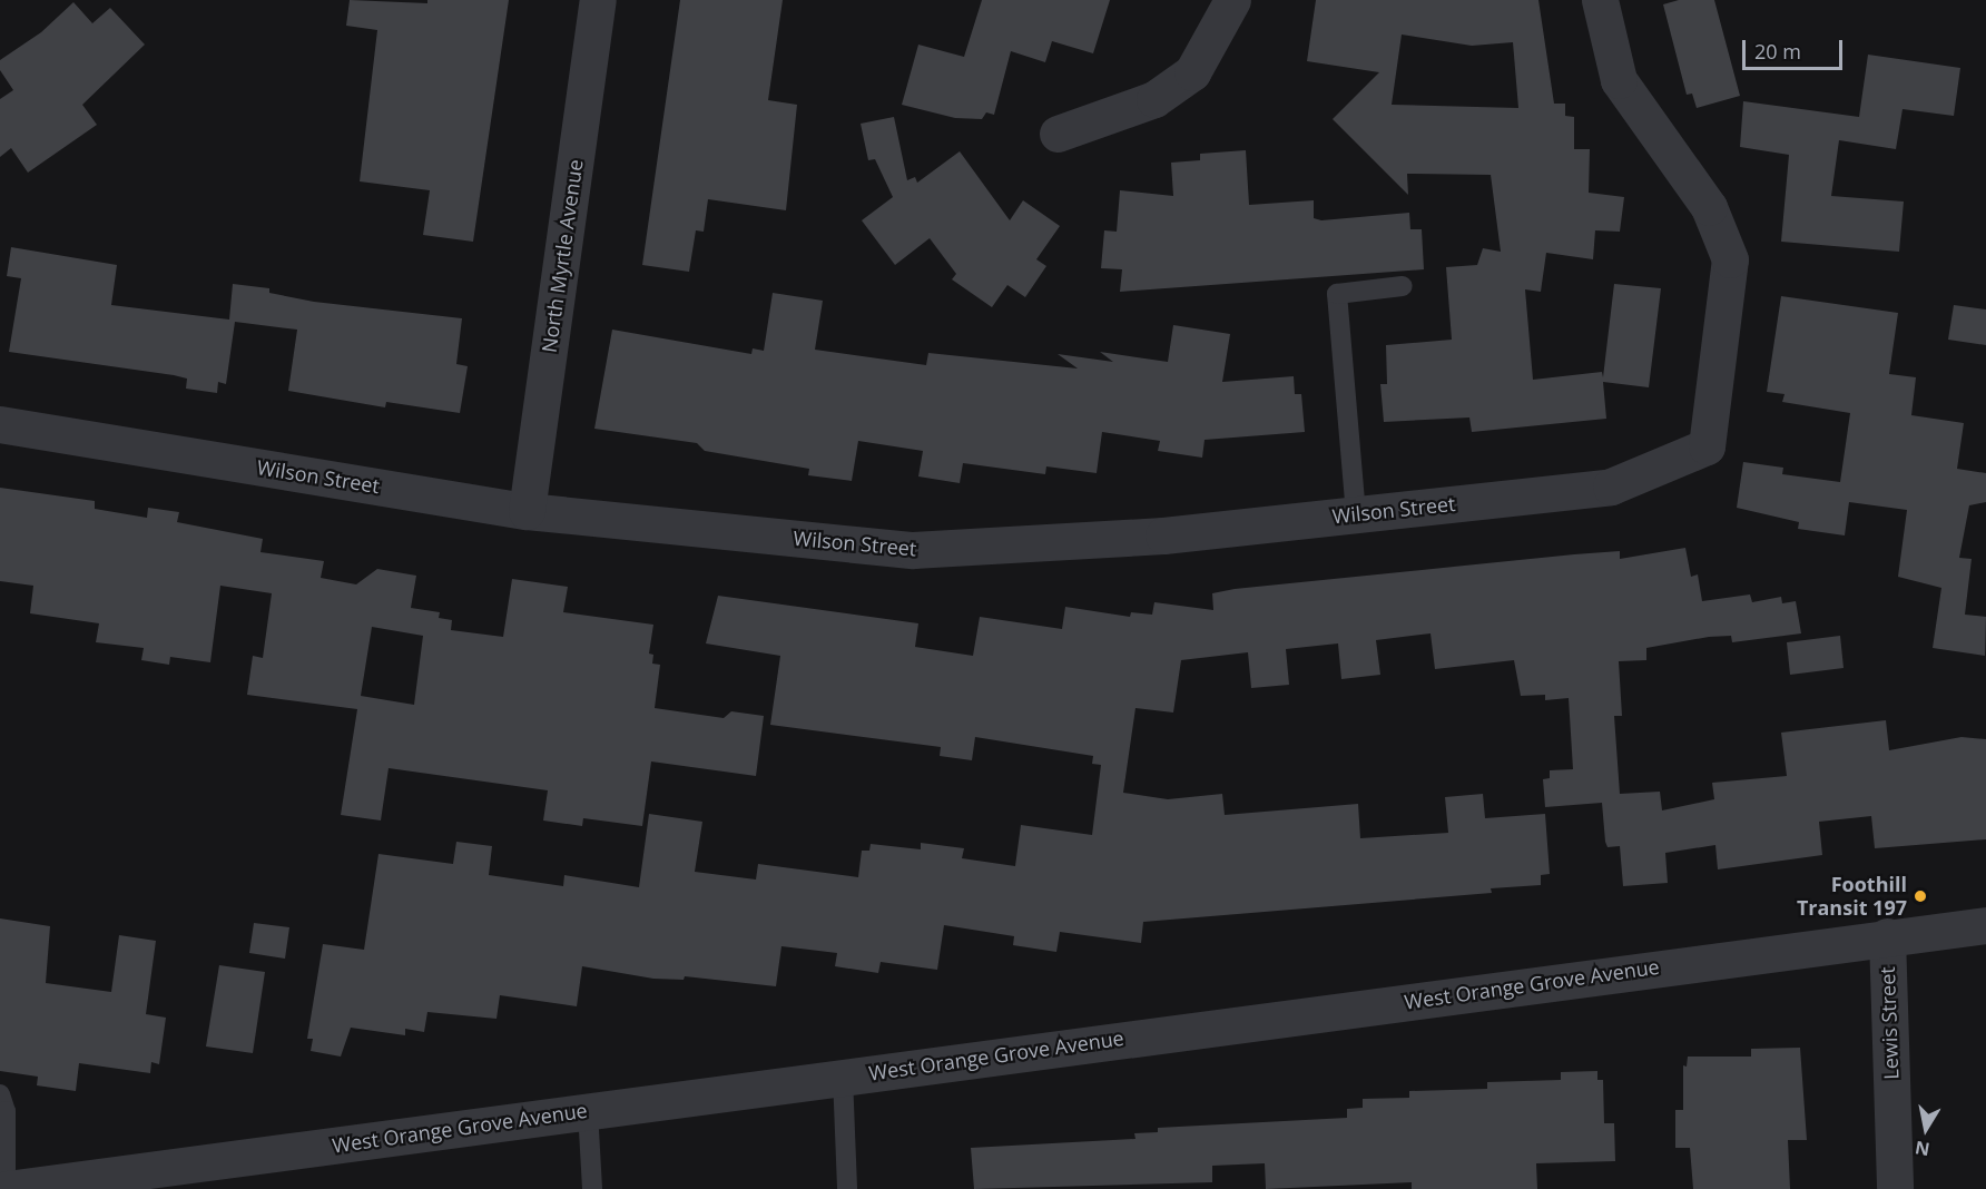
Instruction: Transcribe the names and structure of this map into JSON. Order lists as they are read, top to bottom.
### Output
{
  "streets": {
    "street": [
      "North Myrtle Avenue",
      "Wilson Street",
      "West Orange Grove Avenue",
      "Lewis Street"
    ]
  },
  "crossings": [
    ["North Myrtle Avenue", "Wilson Street"],
    ["West Orange Grove Avenue", "Lewis Street"]
  ],
  "places": ["Foothill Transit 197"],
  "scale_bar": "20 m",
  "north": "bottom"
}
